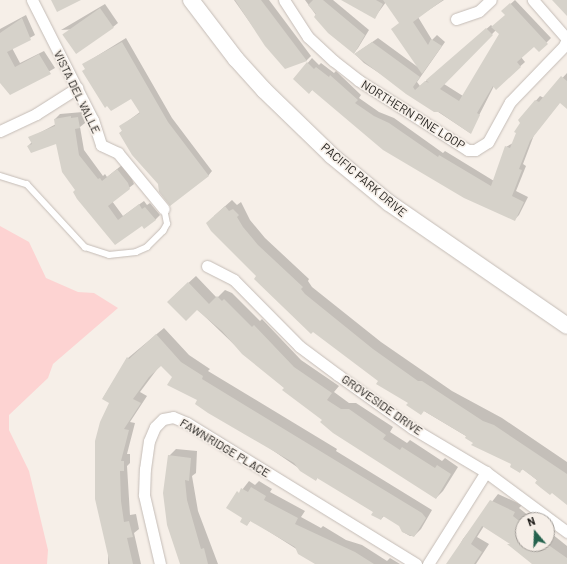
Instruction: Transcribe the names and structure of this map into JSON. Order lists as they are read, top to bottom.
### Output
{
  "streets": {
    "main road": ["PACIFIC PARK DRIVE"],
    "street": [
      "VISTA DEL VALLE",
      "NORTHERN PINE LOOP",
      "GROVESIDE DRIVE",
      "FAWNRIDGE PLACE"
    ]
  },
  "north": "top"
}
